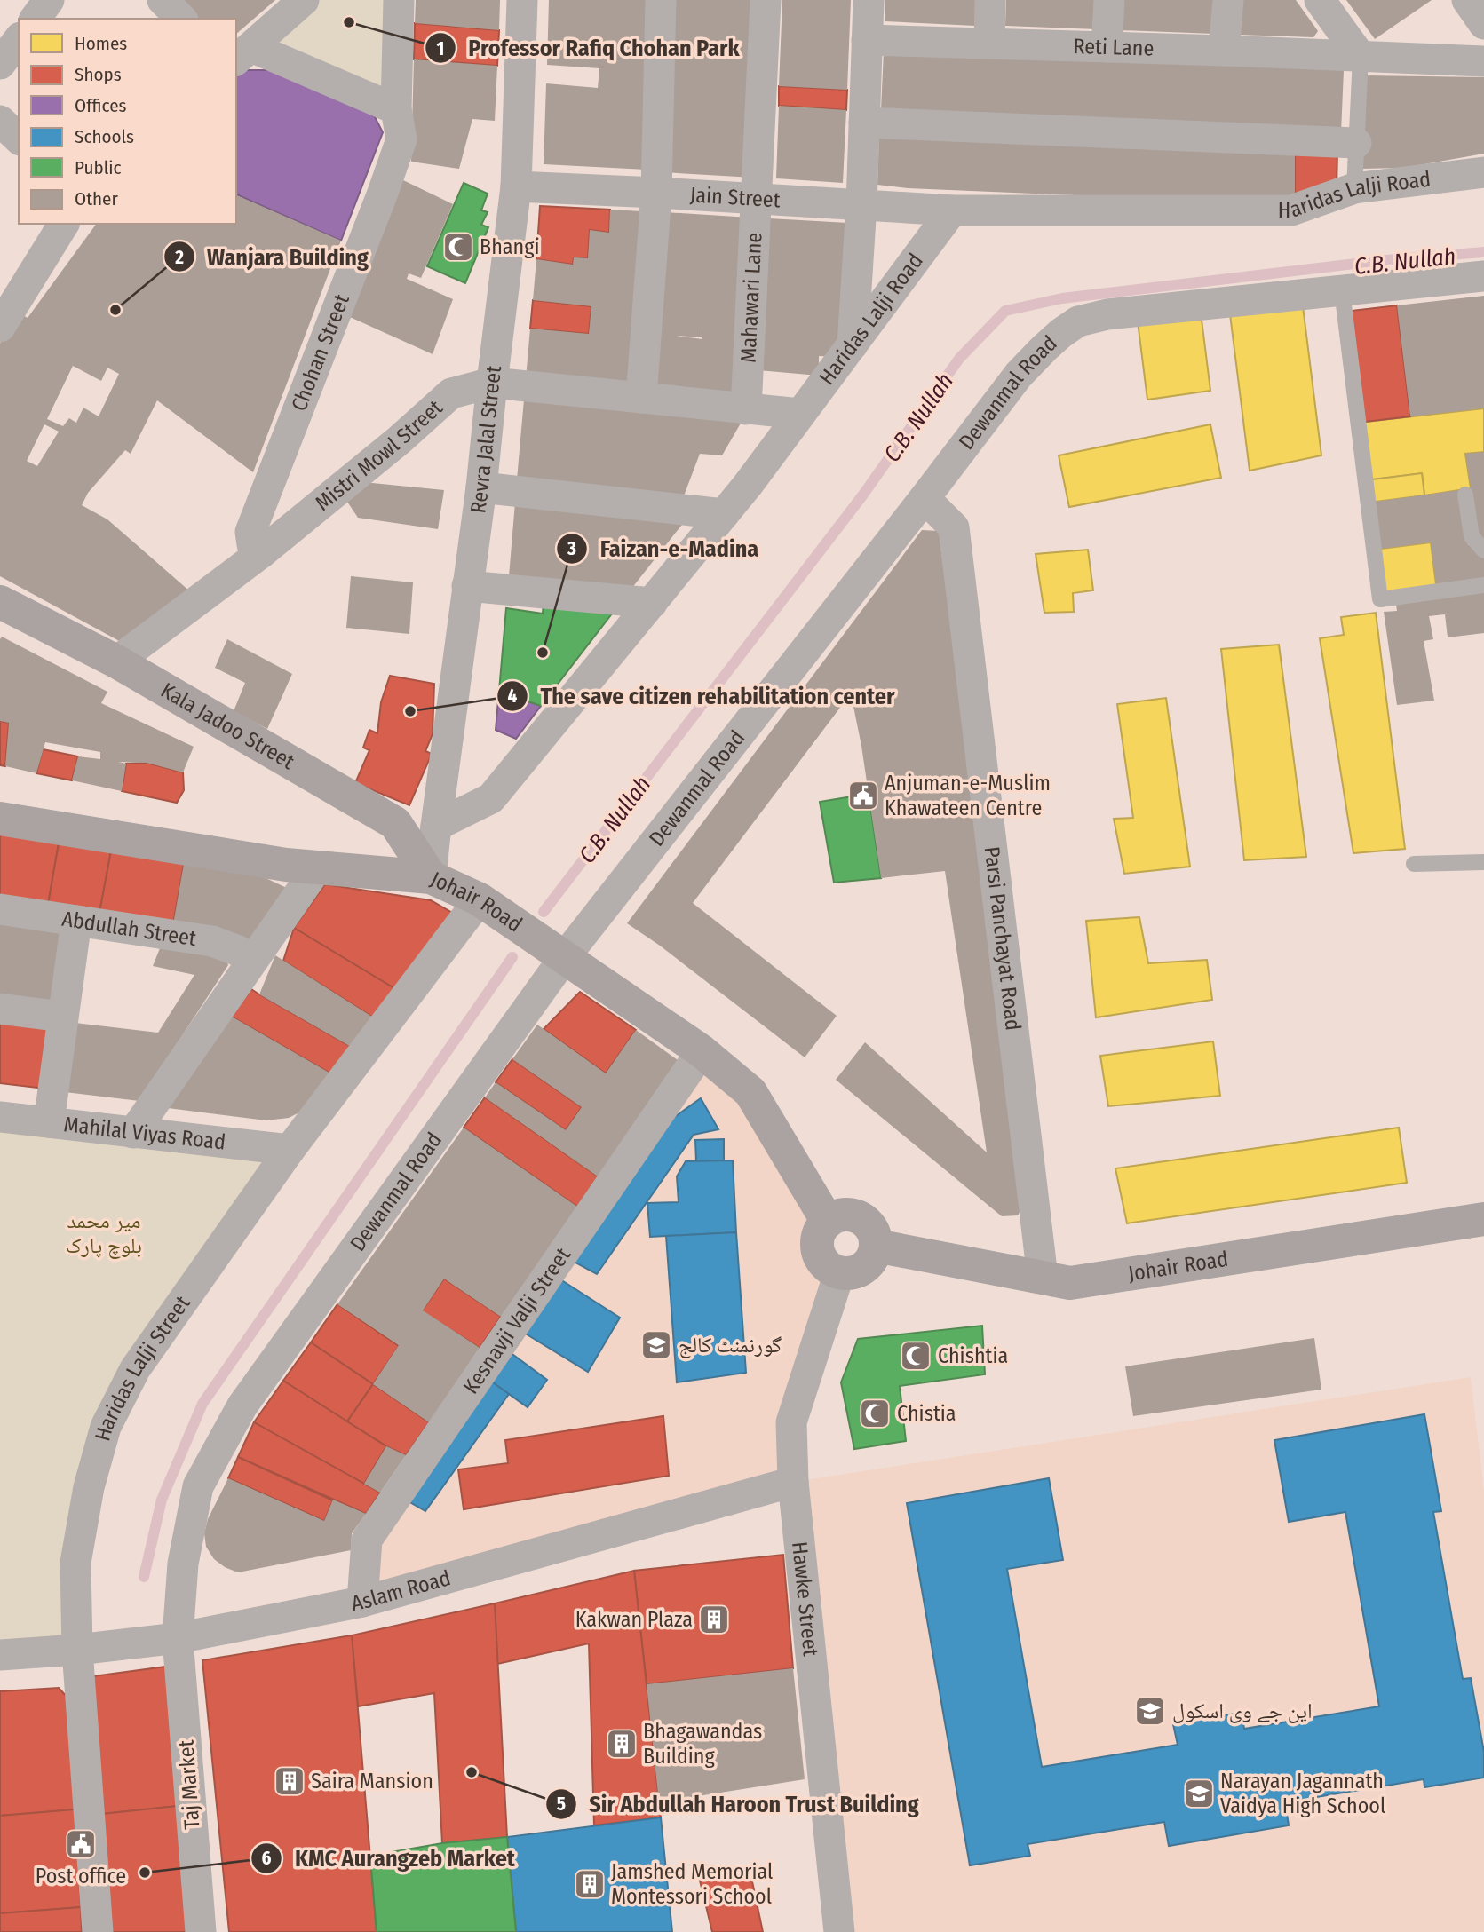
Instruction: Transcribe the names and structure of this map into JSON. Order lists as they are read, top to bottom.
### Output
{
  "streets": {
    "street": [
      "Reti Lane",
      "Haridas Lalji Road",
      "Jain Street",
      "Mahawari Lane",
      "Chohan Street",
      "Dewanmal Road",
      "Revra Jalal Street",
      "Mistri Mowl Street",
      "Kala Jadoo Street",
      "Johair Road",
      "Abdullah Street",
      "Parsi Panchayat Road",
      "Mahilal Viyas Road",
      "Kesnavji Valji Street",
      "Haridas Lalji Street",
      "Aslam Road",
      "Hawke Street",
      "Taj Market"
    ]
  },
  "crossings": [
    ["Haridas Lalji Road", "Jain Street"],
    ["Haridas Lalji Road", "Revra Jalal Street"],
    ["Haridas Lalji Road", "Mistri Mowl Street"],
    ["Jain Street", "Mahawari Lane"],
    ["Jain Street", "Revra Jalal Street"],
    ["Mahawari Lane", "Mistri Mowl Street"],
    ["Chohan Street", "Mistri Mowl Street"],
    ["Dewanmal Road", "Johair Road"],
    ["Dewanmal Road", "Parsi Panchayat Road"],
    ["Dewanmal Road", "Aslam Road"],
    ["Dewanmal Road", "Taj Market"],
    ["Revra Jalal Street", "Mistri Mowl Street"],
    ["Revra Jalal Street", "Kala Jadoo Street"],
    ["Revra Jalal Street", "Johair Road"],
    ["Mistri Mowl Street", "Kala Jadoo Street"],
    ["Kala Jadoo Street", "Johair Road"],
    ["Johair Road", "Parsi Panchayat Road"],
    ["Johair Road", "Kesnavji Valji Street"],
    ["Johair Road", "Haridas Lalji Street"],
    ["Johair Road", "Hawke Street"],
    ["Mahilal Viyas Road", "Haridas Lalji Street"],
    ["Kesnavji Valji Street", "Aslam Road"],
    ["Haridas Lalji Street", "Aslam Road"],
    ["Aslam Road", "Hawke Street"],
    ["Aslam Road", "Taj Market"]
  ],
  "water": ["C.B. Nullah"],
  "parks": ["میر محمد بلوچ پارک"],
  "places": {
    "other": [
      "Professor Rafiq Chohan Park",
      "Wanjara Building",
      "Faizan-e-Madina",
      "The save citizen rehabilitation center",
      "Sir Abdullah Haroon Trust Building",
      "KMC Aurangzeb Market"
    ],
    "mosque": ["Bhangi", "Chishtia", "Chistia"],
    "public building": ["Anjuman-e-Muslim Khawateen Centre", "Post office"],
    "school or university": ["گورنمنٹ کالج", "این جے وی اسکول", "Narayan Jagannath Vaidya High School"],
    "building": [
      "Kakwan Plaza",
      "Bhagawandas Building",
      "Saira Mansion",
      "Jamshed Memorial Montessori School"
    ]
  },
  "legend": [
    "Homes",
    "Shops",
    "Offices",
    "Schools",
    "Public",
    "Other"
  ]
}
